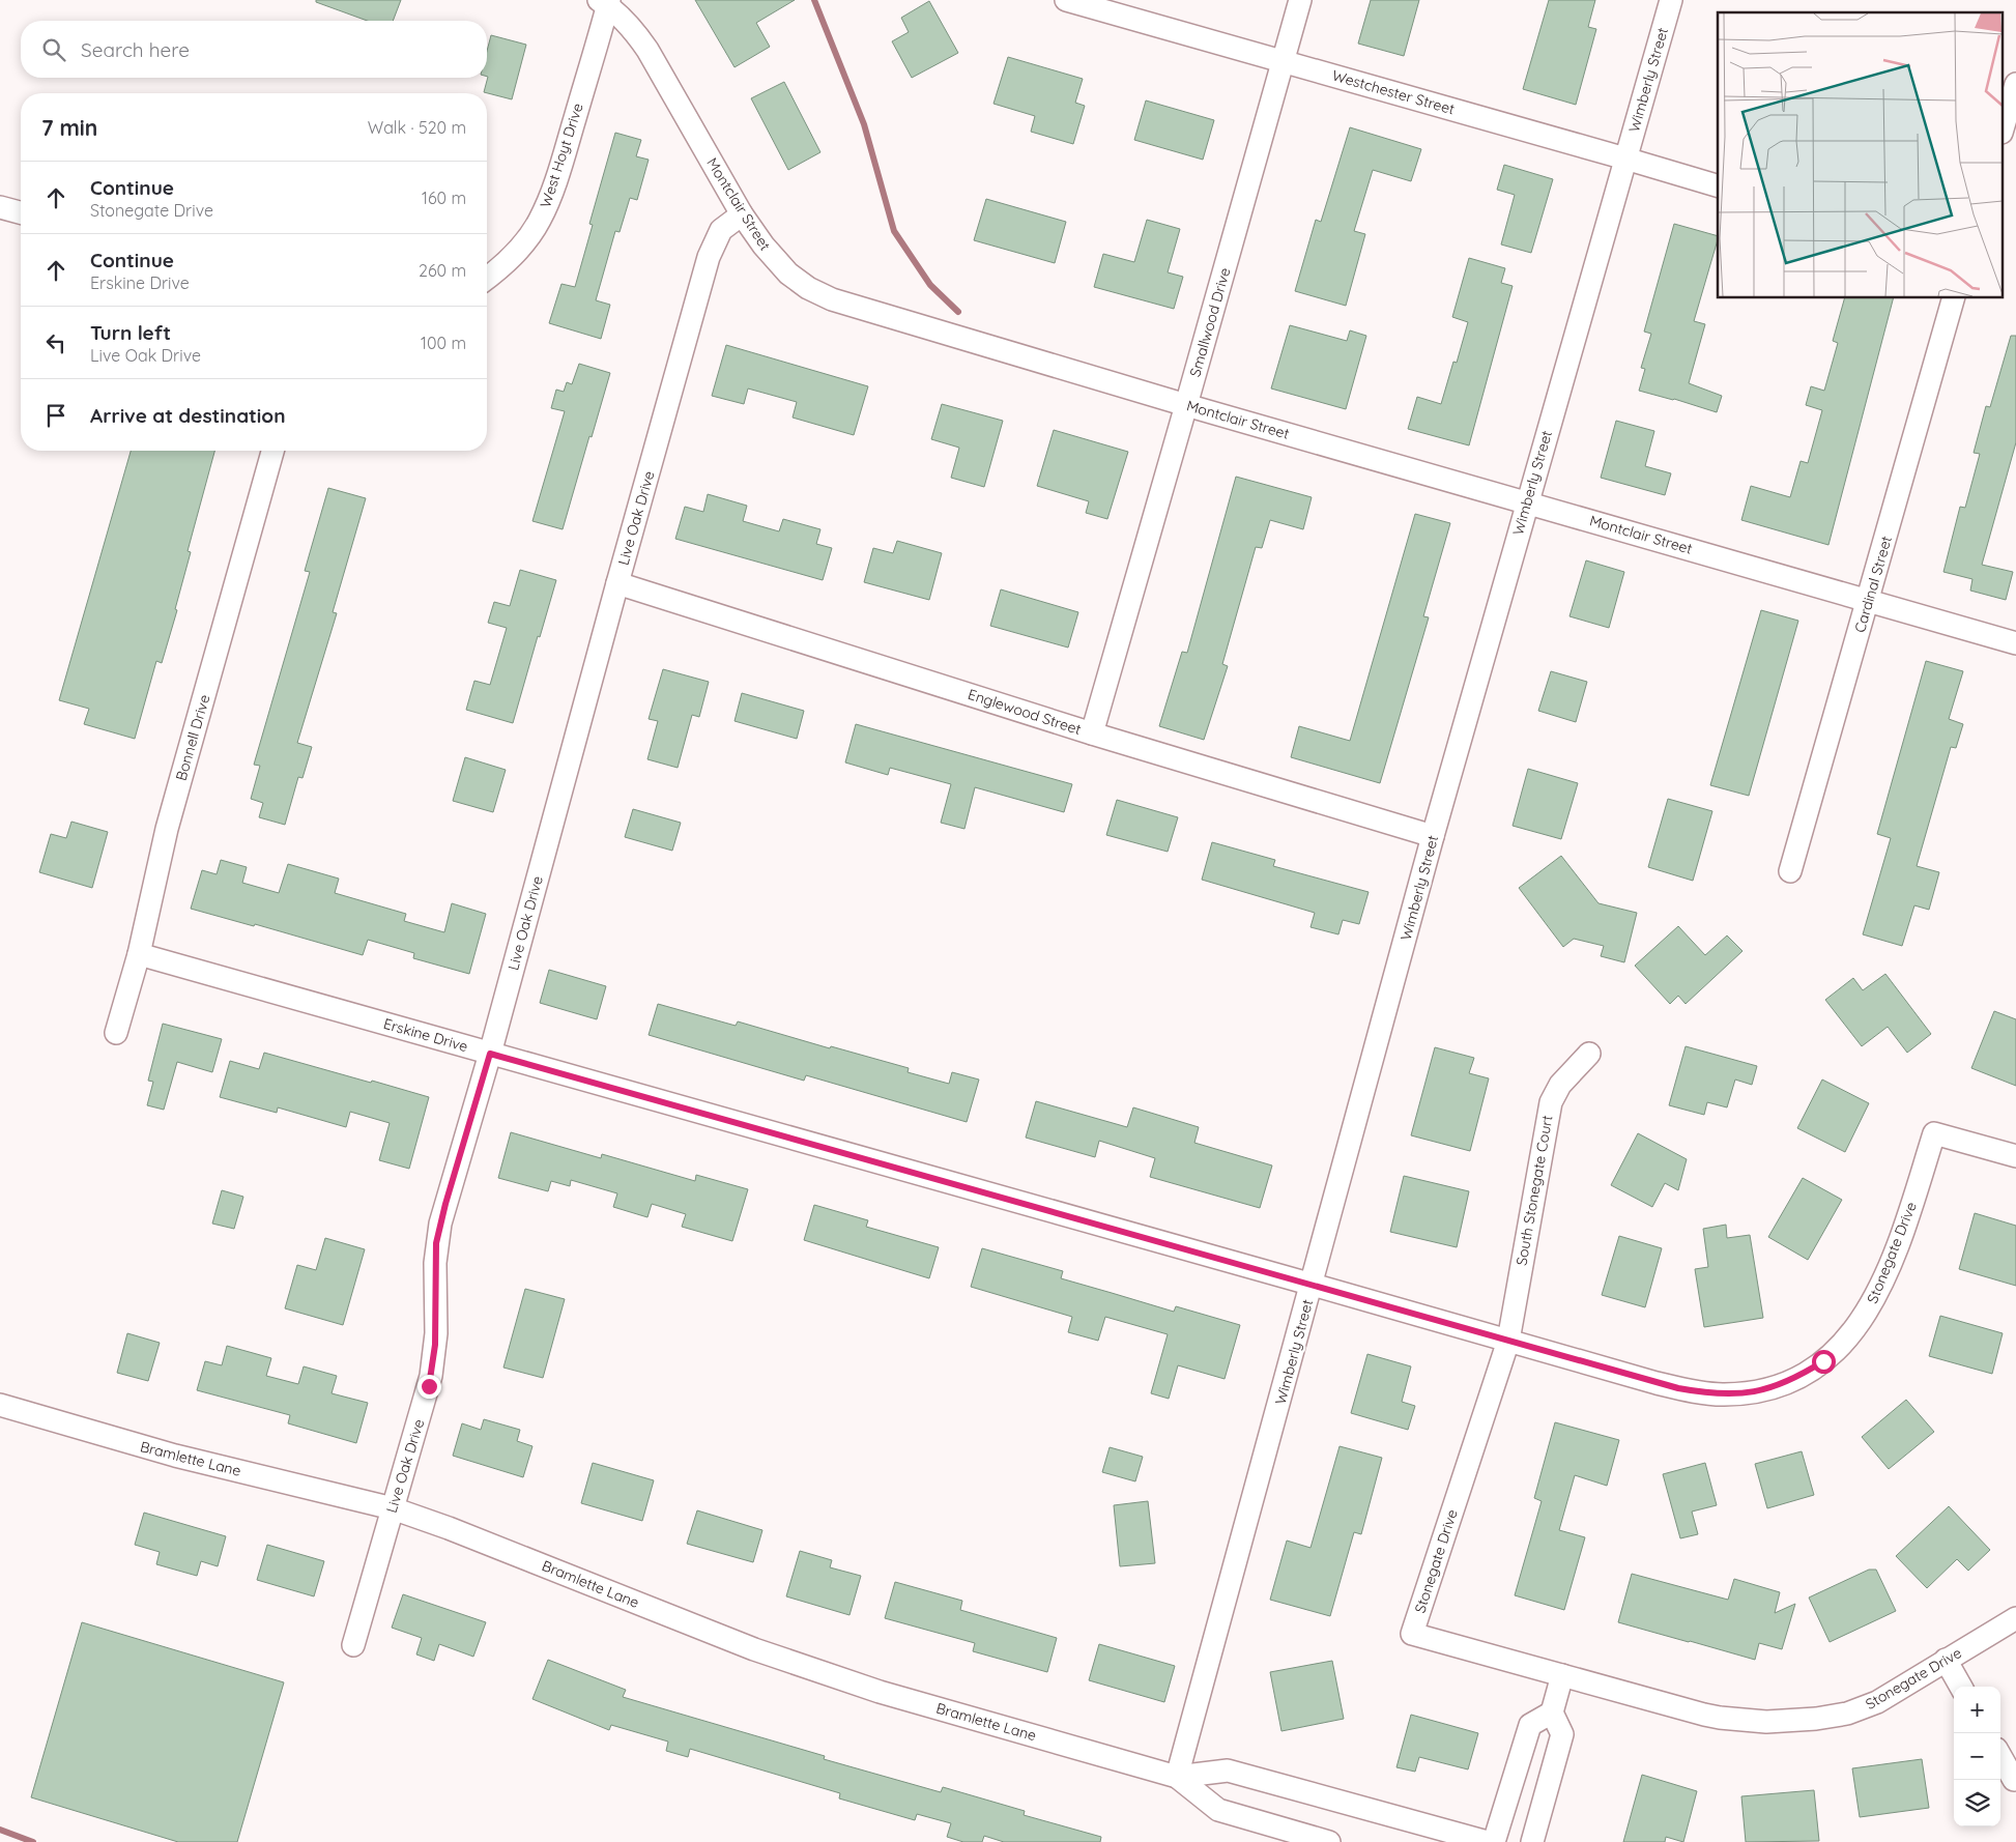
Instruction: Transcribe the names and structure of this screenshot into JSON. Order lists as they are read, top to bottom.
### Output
{
  "streets": {
    "street": [
      "Wimberly Street",
      "Westchester Street",
      "West Hoyt Drive",
      "Montclair Street",
      "Smallwood Drive",
      "Live Oak Drive",
      "Cardinal Street",
      "Englewood Street",
      "Bonnell Drive",
      "Erskine Drive",
      "South Stonegate Court",
      "Stonegate Drive",
      "Bramlette Lane"
    ]
  },
  "crossings": [
    ["Wimberly Street", "Westchester Street"],
    ["Wimberly Street", "Montclair Street"],
    ["Wimberly Street", "Englewood Street"],
    ["Wimberly Street", "Erskine Drive"],
    ["Wimberly Street", "Stonegate Drive"],
    ["Wimberly Street", "Bramlette Lane"],
    ["Westchester Street", "Smallwood Drive"],
    ["West Hoyt Drive", "Montclair Street"],
    ["Montclair Street", "Smallwood Drive"],
    ["Montclair Street", "Live Oak Drive"],
    ["Montclair Street", "Cardinal Street"],
    ["Smallwood Drive", "Englewood Street"],
    ["Live Oak Drive", "Englewood Street"],
    ["Live Oak Drive", "Erskine Drive"],
    ["Live Oak Drive", "Bramlette Lane"],
    ["Bonnell Drive", "Erskine Drive"],
    ["Erskine Drive", "Stonegate Drive"],
    ["South Stonegate Court", "Stonegate Drive"]
  ],
  "page": {
    "search": "Search here",
    "heading": ["7 min", "Walk · 520 m"],
    "list": [
      ["Continue", "Stonegate Drive", "160 m"],
      ["Continue", "Erskine Drive", "260 m"],
      ["Turn left", "Live Oak Drive", "100 m"],
      "Arrive at destination"
    ],
    "map_buttons": ["+", "−"]
  }
}
